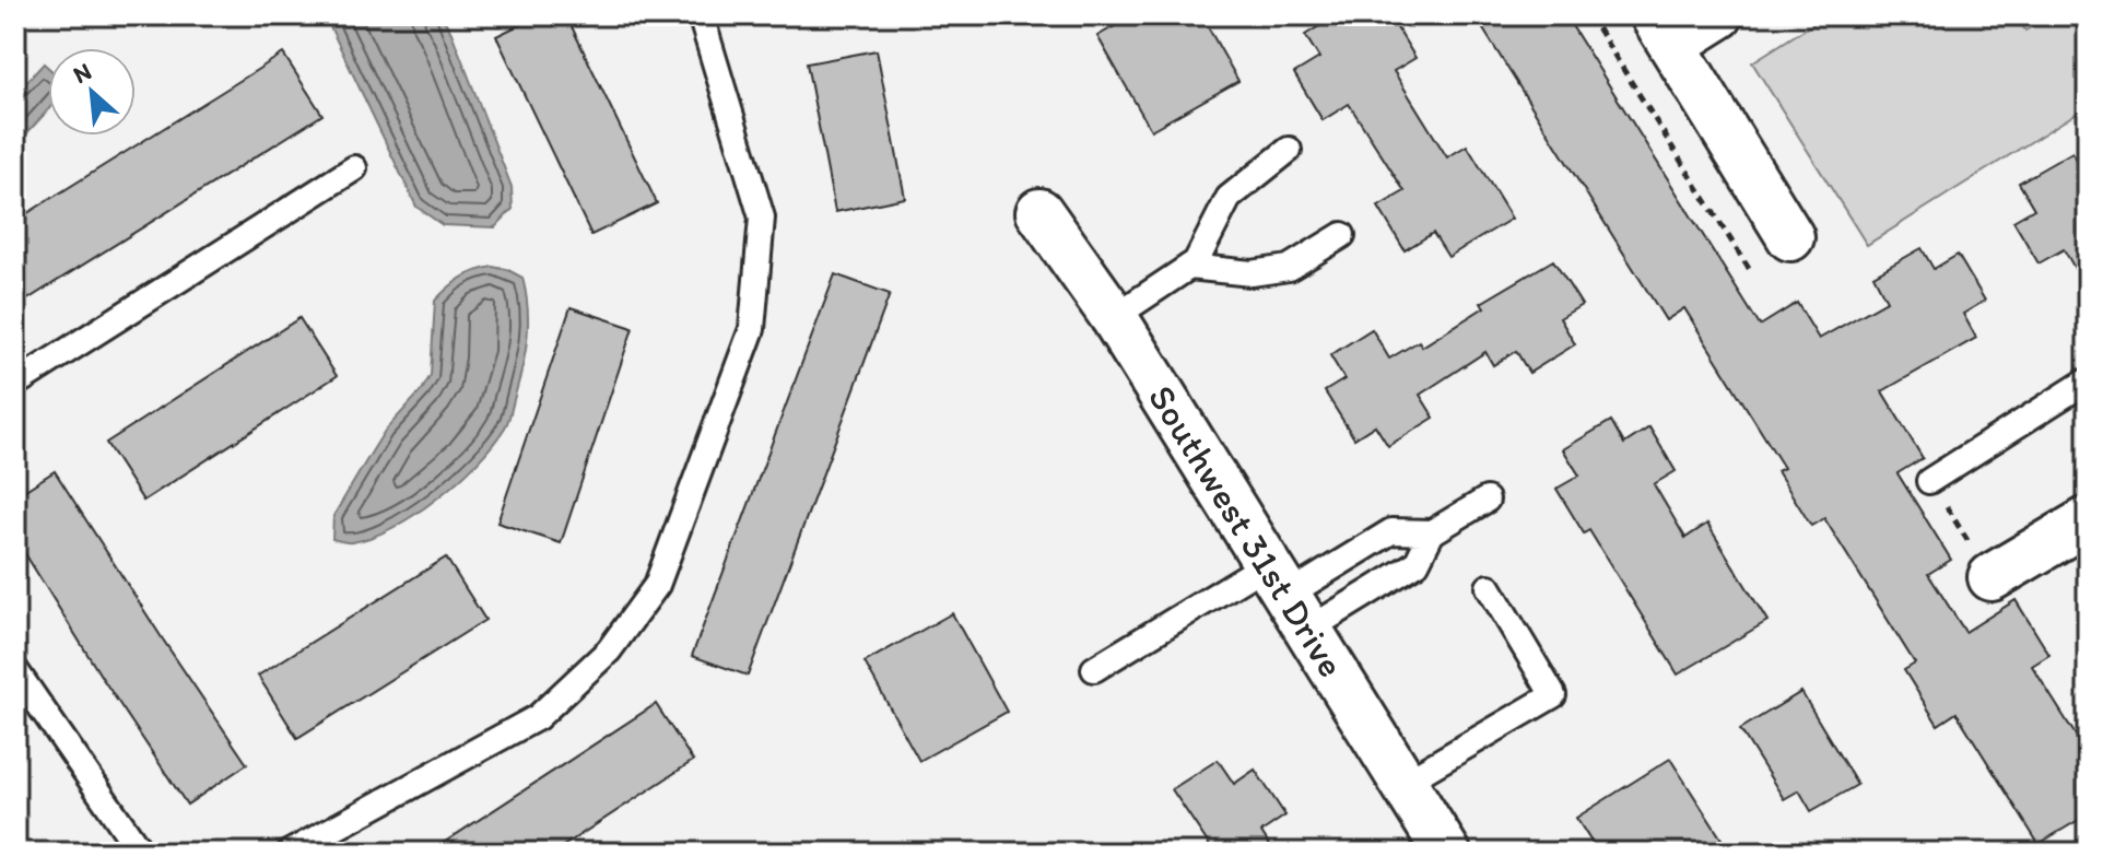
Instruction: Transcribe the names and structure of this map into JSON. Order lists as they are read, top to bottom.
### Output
{
  "streets": {
    "street": ["Southwest 31st Drive"]
  },
  "north": "top left"
}
